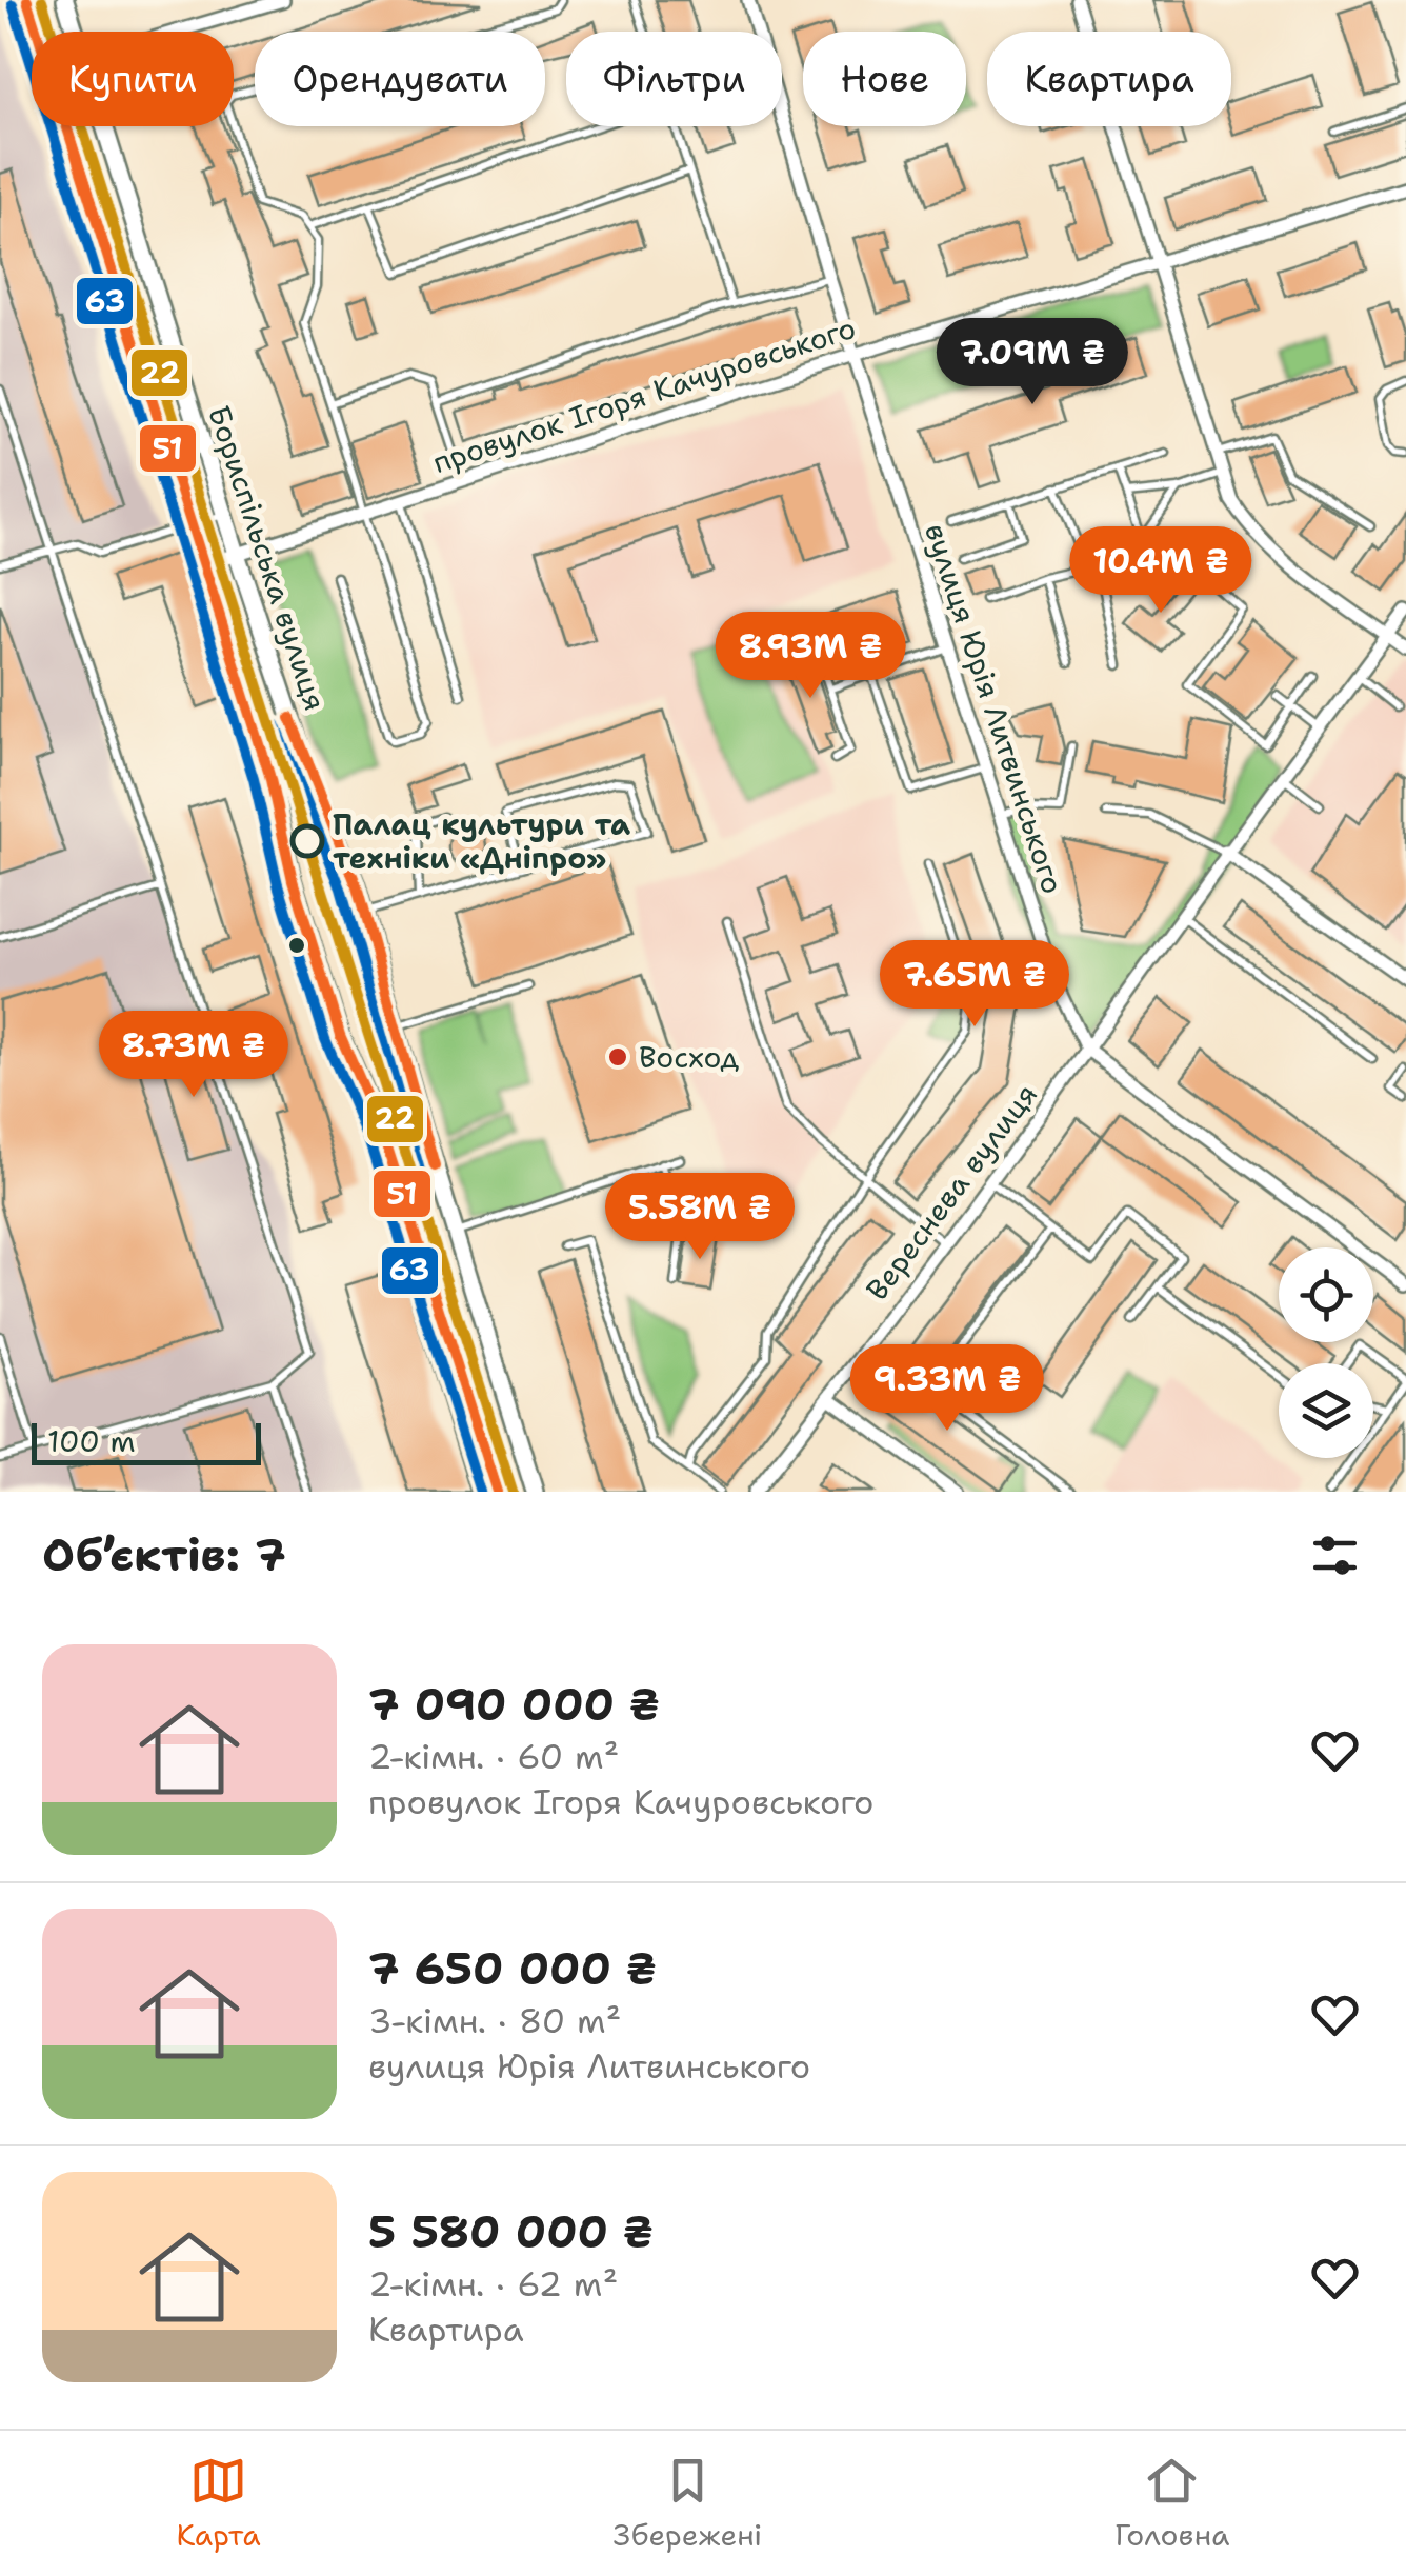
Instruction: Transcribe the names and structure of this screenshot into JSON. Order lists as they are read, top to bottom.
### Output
{
  "streets": {
    "main road": ["Бориспільська вулиця"],
    "street": ["провулок Ігоря Качуровського", "вулиця Юрія Литвинського", "Вереснева вулиця"]
  },
  "crossings": [
    ["провулок Ігоря Качуровського", "Бориспільська вулиця"],
    ["провулок Ігоря Качуровського", "вулиця Юрія Литвинського"],
    ["вулиця Юрія Литвинського", "Вереснева вулиця"]
  ],
  "places": ["Палац культури та техніки «Дніпро»", "Восход"],
  "lines": ["transit line 22", "transit line 51", "transit line 63"],
  "scale_bar": "100 m",
  "page": {
    "chip": [
      "Купити",
      "Орендувати",
      "Фільтри",
      "Нове",
      "Квартира"
    ],
    "price": [
      "7.09M ₴",
      "10.4M ₴",
      "8.93M ₴",
      "7.65M ₴",
      "8.73M ₴",
      "5.58M ₴",
      "9.33M ₴"
    ],
    "scale": "100 m",
    "heading": "Об’єктів: 7",
    "list": [
      {
        "name": "7 090 000 ₴",
        "note": "2-кімн. · 60 m² · провулок Ігоря Качуровського"
      },
      {
        "name": "7 650 000 ₴",
        "note": "3-кімн. · 80 m² · вулиця Юрія Литвинського"
      },
      {
        "name": "5 580 000 ₴",
        "note": "2-кімн. · 62 m² · Квартира"
      }
    ],
    "tabs": ["Карта", "Збережені", "Головна"]
  }
}
